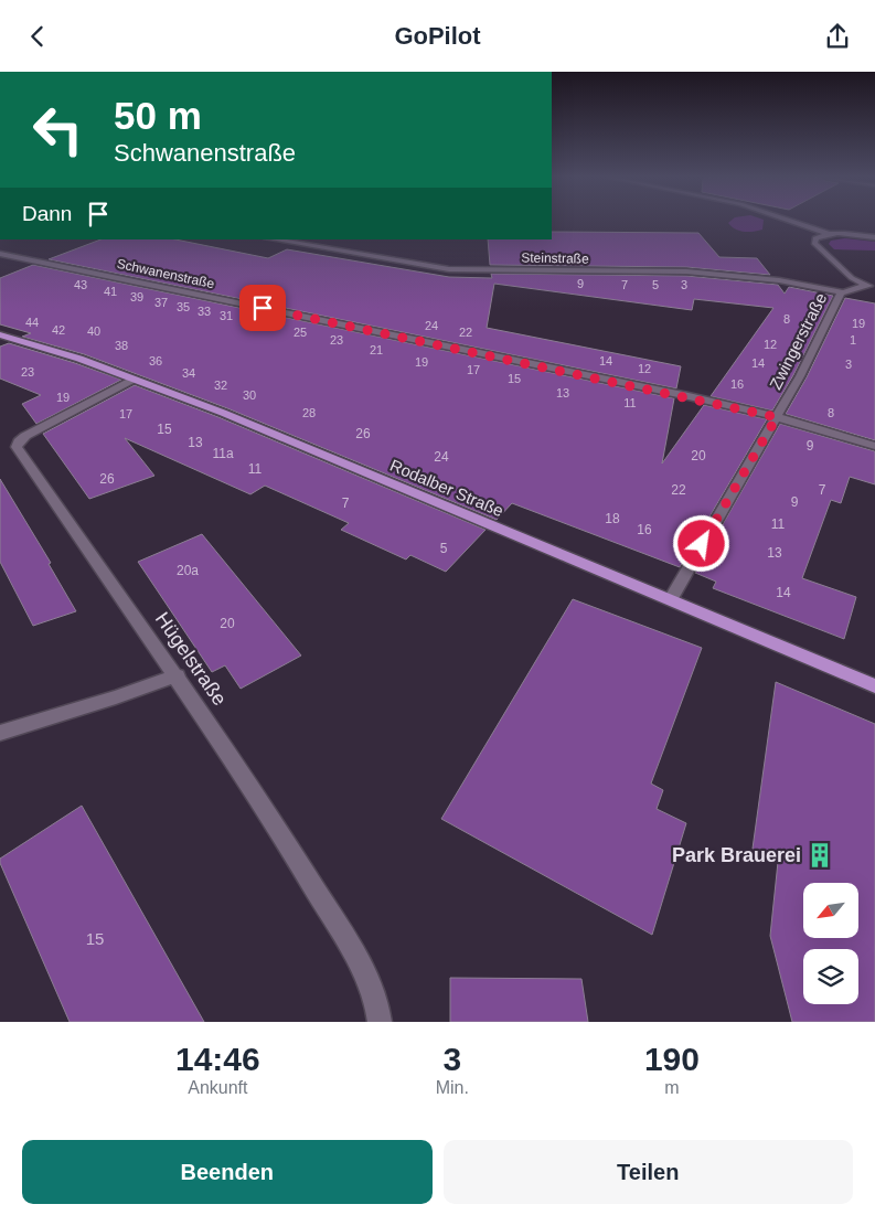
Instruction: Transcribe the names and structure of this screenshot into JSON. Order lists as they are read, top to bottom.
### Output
{
  "streets": {
    "main road": ["Rodalber Straße"],
    "street": [
      "Steinstraße",
      "Schwanenstraße",
      "Zwingerstraße",
      "Hügelstraße"
    ]
  },
  "crossings": [
    ["Steinstraße", "Zwingerstraße"],
    ["Schwanenstraße", "Zwingerstraße"],
    ["Zwingerstraße", "Rodalber Straße"],
    ["Rodalber Straße", "Hügelstraße"]
  ],
  "places": {
    "building": ["Park Brauerei"]
  },
  "house_numbers": [
    "9",
    "43",
    "7",
    "5",
    "3",
    "41",
    "39",
    "37",
    "35",
    "33",
    "31",
    "8",
    "44",
    "19",
    "24",
    "42",
    "40",
    "25",
    "22",
    "23",
    "1",
    "12",
    "38",
    "21",
    "36",
    "14",
    "19",
    "14",
    "3",
    "12",
    "17",
    "23",
    "34",
    "15",
    "16",
    "32",
    "13",
    "30",
    "19",
    "11",
    "28",
    "8",
    "17",
    "15",
    "26",
    "13",
    "9",
    "11a",
    "20",
    "24",
    "11",
    "26",
    "22",
    "7",
    "9",
    "7",
    "18",
    "11",
    "16",
    "5",
    "13",
    "20a",
    "14",
    "20",
    "15"
  ],
  "north": "bottom left",
  "page": {
    "header": "GoPilot",
    "turn": ["50 m", "Schwanenstraße"],
    "then": "Dann",
    "eta": [
      "14:46",
      "Ankunft",
      "3",
      "Min.",
      "190",
      "m"
    ],
    "buttons": ["Beenden", "Teilen"]
  }
}
